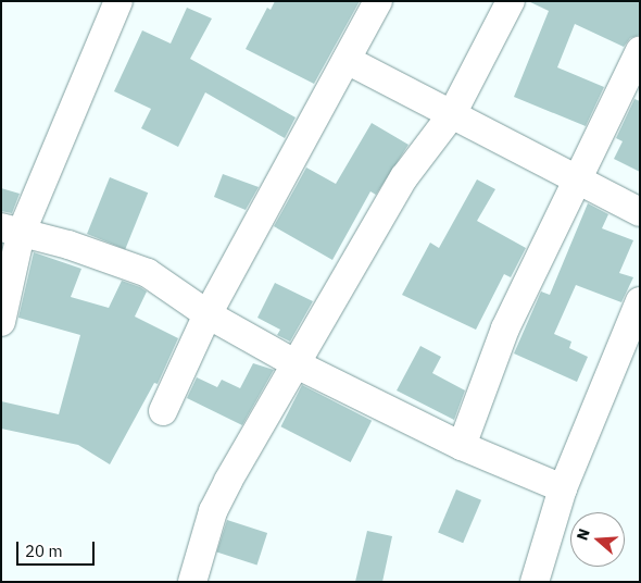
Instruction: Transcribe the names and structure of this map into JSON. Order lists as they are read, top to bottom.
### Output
{
  "scale_bar": "20 m",
  "north": "left"
}
